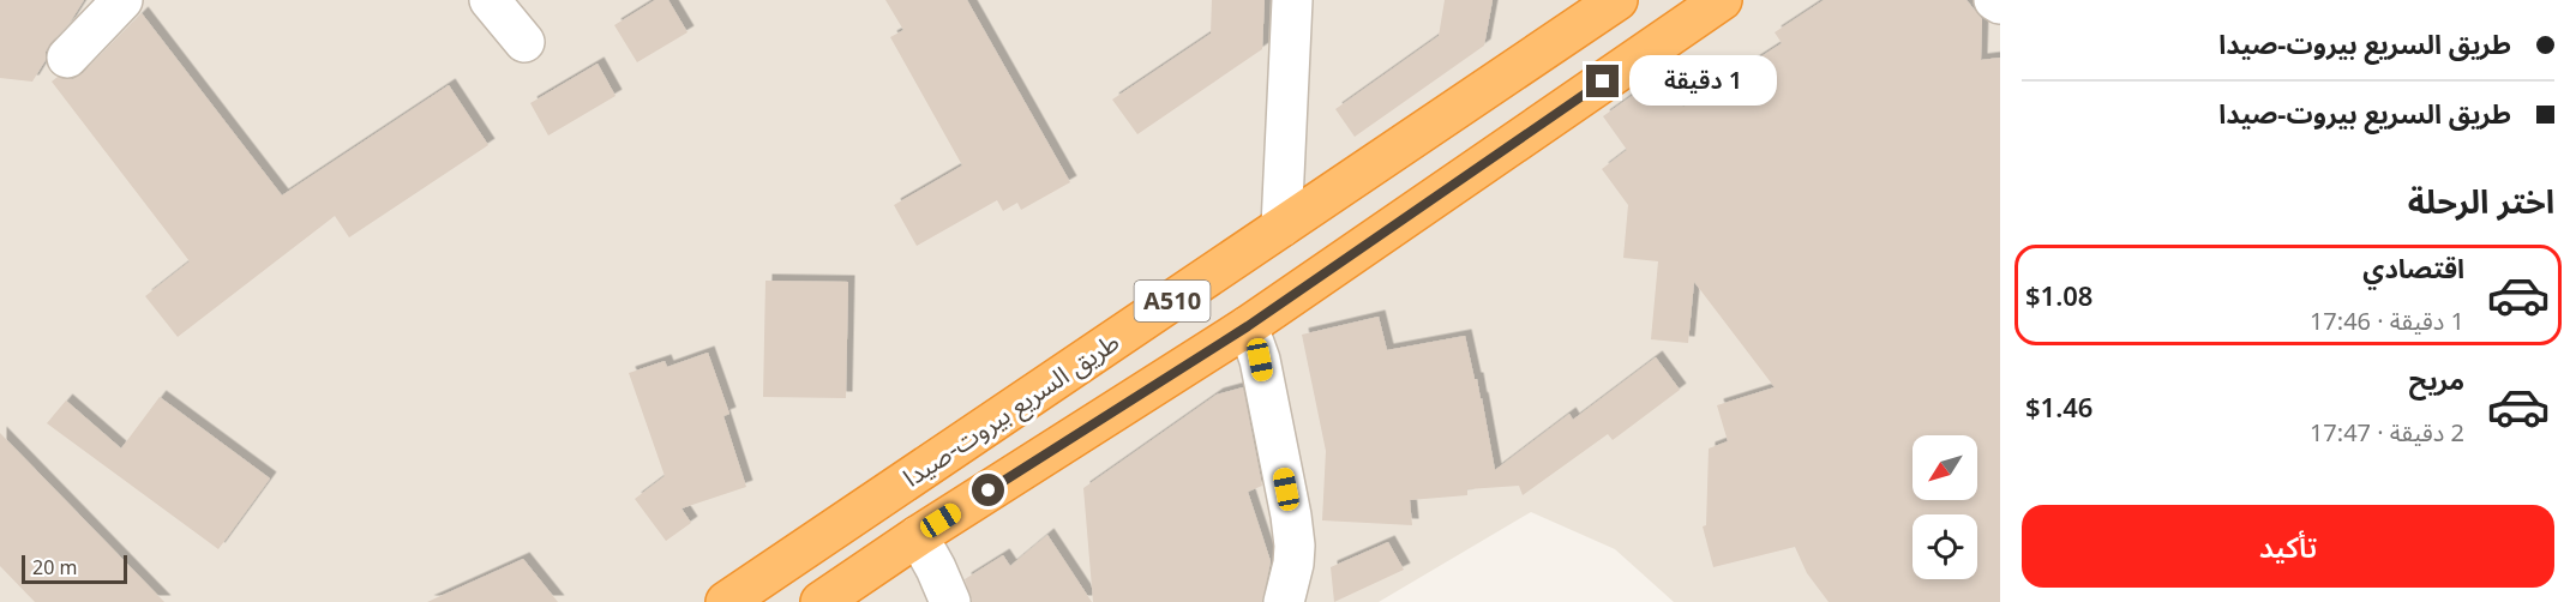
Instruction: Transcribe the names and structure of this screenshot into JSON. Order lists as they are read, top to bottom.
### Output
{
  "streets": {
    "highway": ["A510", "طريق السريع بيروت-صيدا"]
  },
  "scale_bar": "20 m",
  "north": "bottom left",
  "page": {
    "banner": ["طريق السريع بيروت-صيدا", "طريق السريع بيروت-صيدا"],
    "bubble": "1 دقيقة",
    "heading": "اختر الرحلة",
    "list": [
      {
        "name": "اقتصادي",
        "note": "1 دقيقة · 17:46",
        "value": "$1.08"
      },
      {
        "name": "مريح",
        "note": "2 دقيقة · 17:47",
        "value": "$1.46"
      }
    ],
    "buttons": "تأكيد",
    "scale": "20 m"
  }
}
